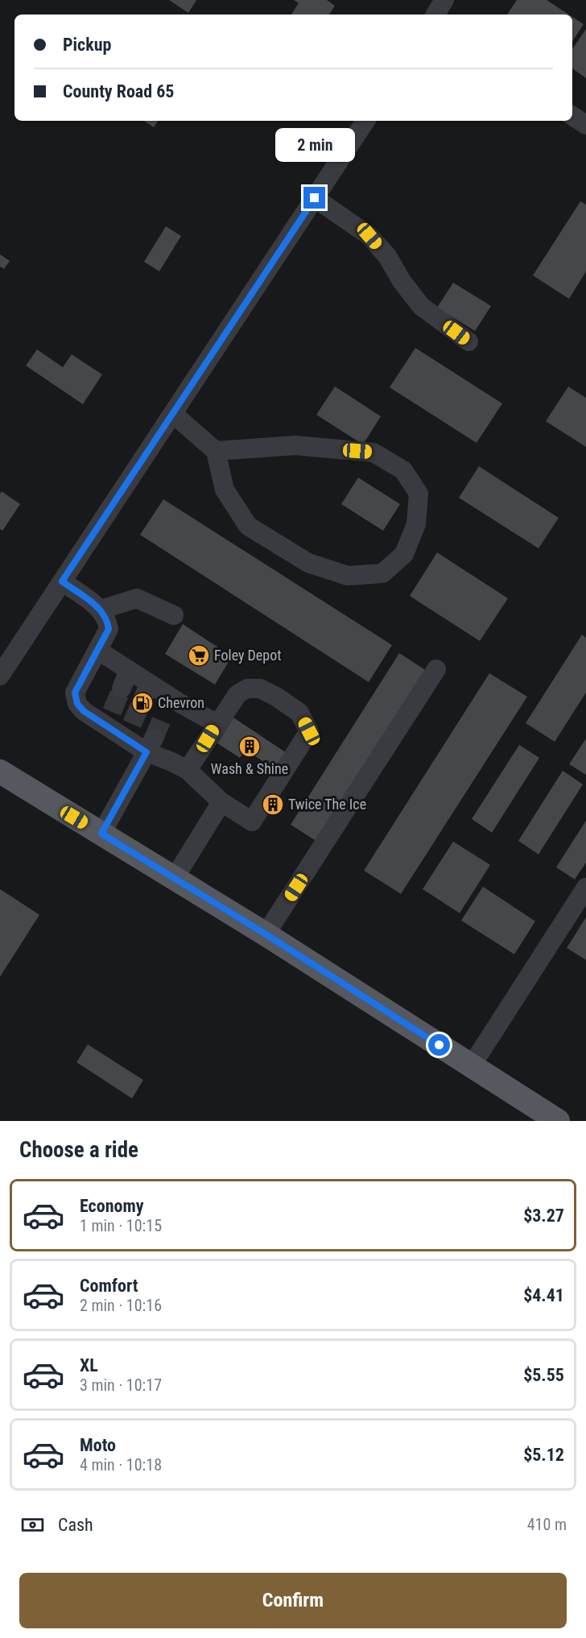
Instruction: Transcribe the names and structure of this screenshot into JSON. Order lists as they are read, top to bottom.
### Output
{
  "places": {
    "supermarket": ["Foley Depot"],
    "fuel station": ["Chevron"],
    "building": ["Wash & Shine", "Twice The Ice"]
  },
  "page": {
    "banner": ["Pickup", "County Road 65"],
    "bubble": "2 min",
    "heading": "Choose a ride",
    "list": [
      {
        "name": "Economy",
        "note": "1 min · 10:15",
        "value": "$3.27"
      },
      {
        "name": "Comfort",
        "note": "2 min · 10:16",
        "value": "$4.41"
      },
      {
        "name": "XL",
        "note": "3 min · 10:17",
        "value": "$5.55"
      },
      {
        "name": "Moto",
        "note": "4 min · 10:18",
        "value": "$5.12"
      }
    ],
    "pay": ["Cash", "410 m"],
    "buttons": "Confirm"
  }
}
